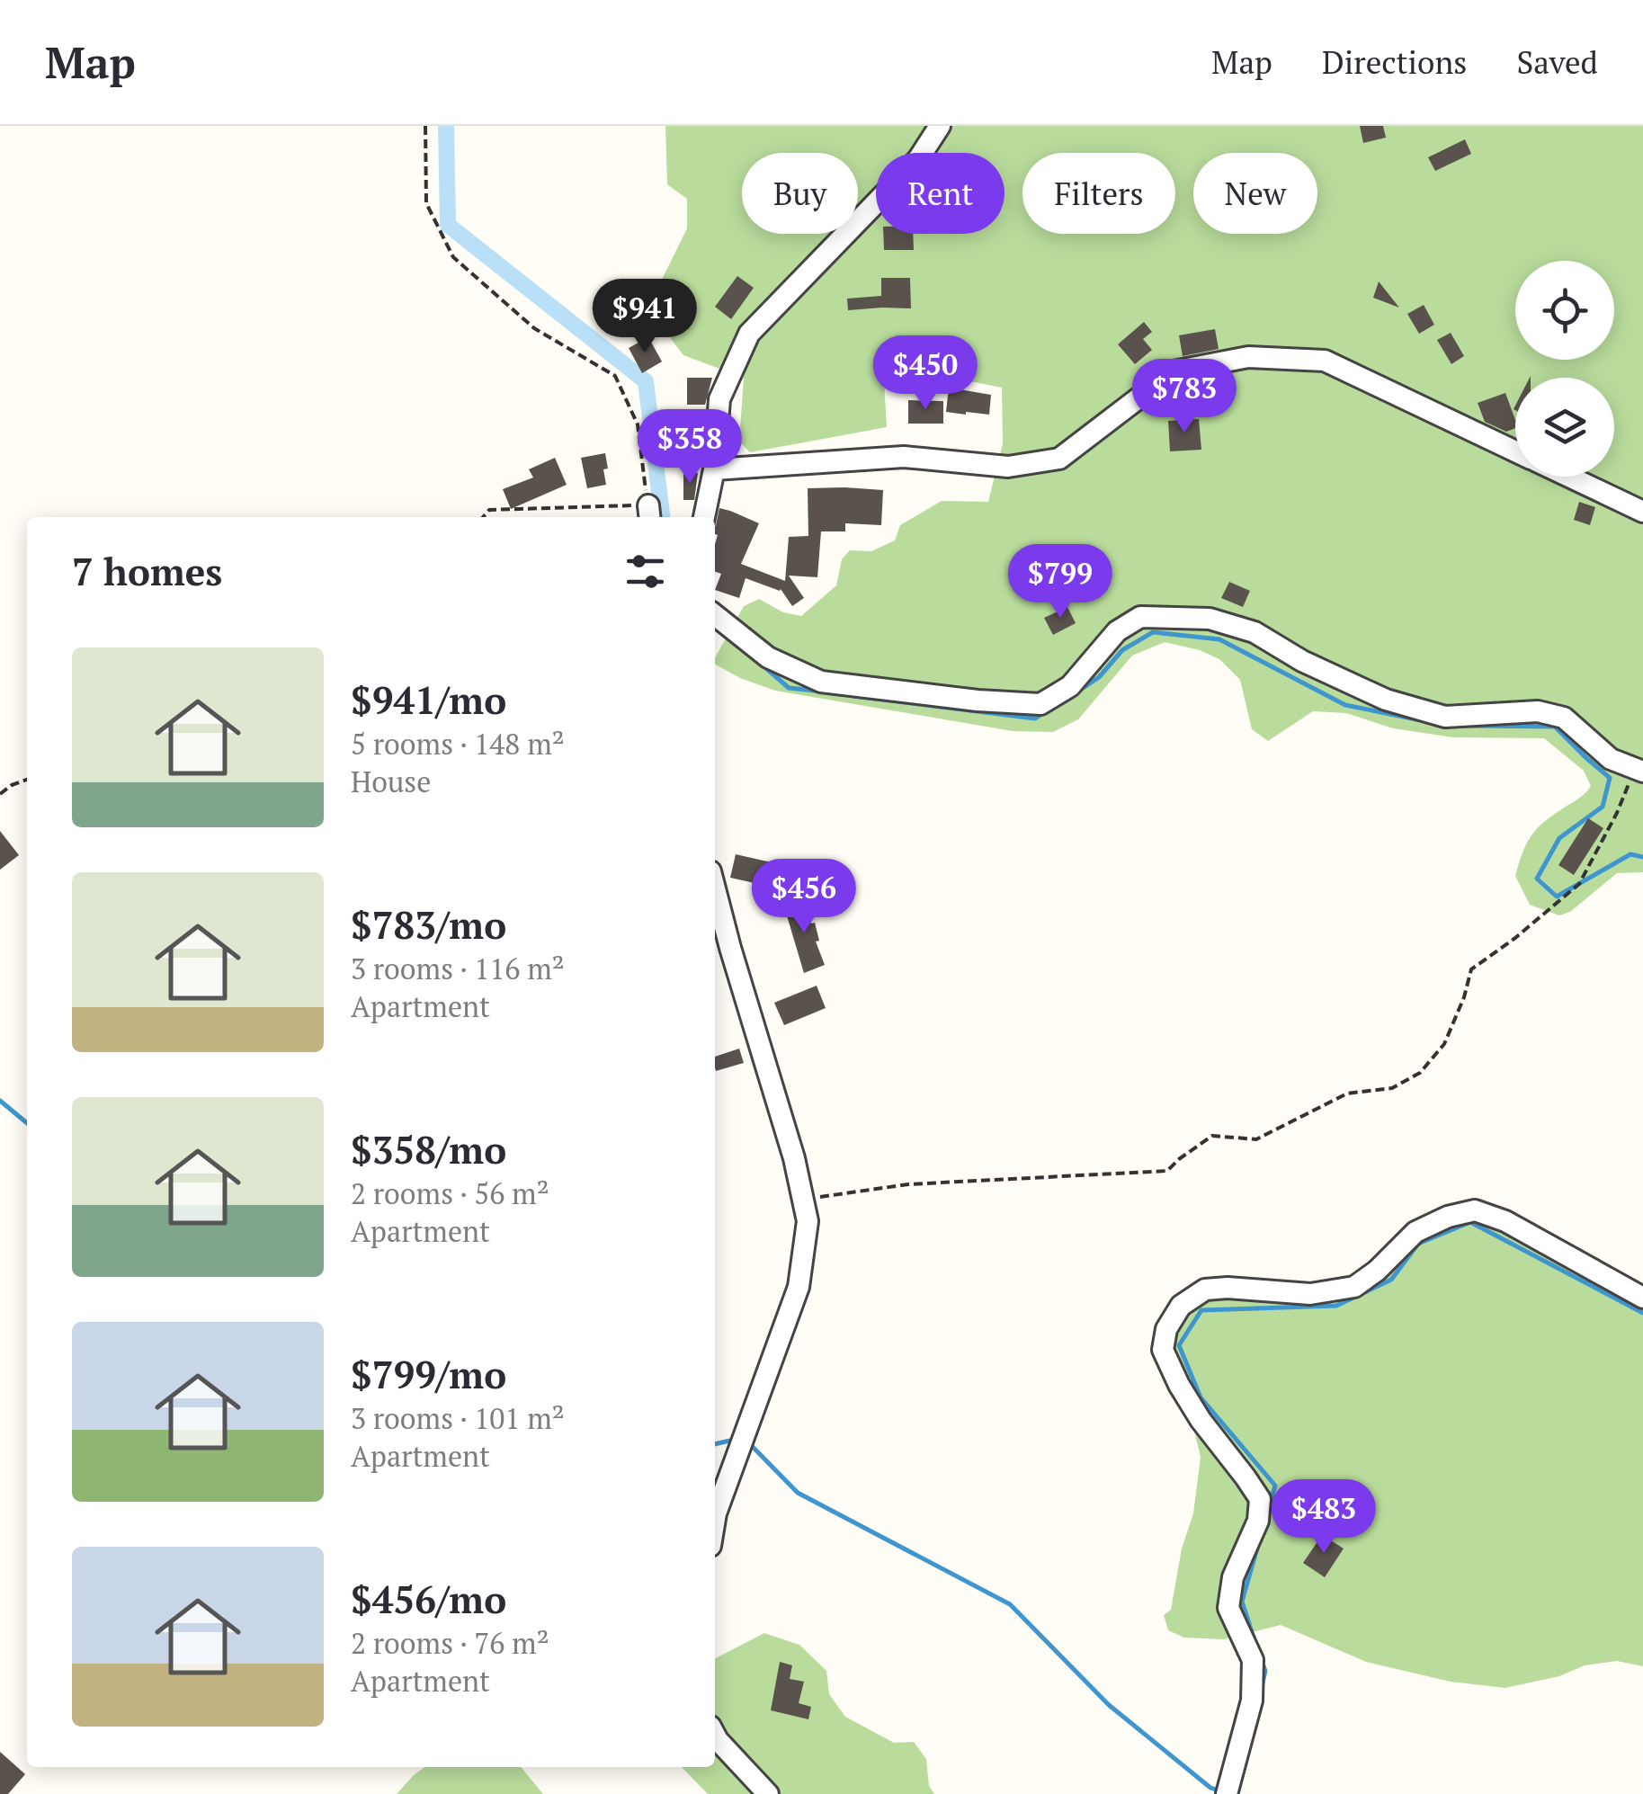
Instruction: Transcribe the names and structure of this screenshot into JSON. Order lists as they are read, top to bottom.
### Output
{
  "page": {
    "header": "Map",
    "nav": ["Map", "Directions", "Saved"],
    "chip": [
      "Buy",
      "Rent",
      "Filters",
      "New"
    ],
    "price": [
      "$941",
      "$450",
      "$783",
      "$358",
      "$799",
      "$456",
      "$483"
    ],
    "heading": "7 homes",
    "list": [
      {
        "name": "$941/mo",
        "note": "5 rooms · 148 m² · House"
      },
      {
        "name": "$783/mo",
        "note": "3 rooms · 116 m² · Apartment"
      },
      {
        "name": "$358/mo",
        "note": "2 rooms · 56 m² · Apartment"
      },
      {
        "name": "$799/mo",
        "note": "3 rooms · 101 m² · Apartment"
      },
      {
        "name": "$456/mo",
        "note": "2 rooms · 76 m² · Apartment"
      }
    ]
  }
}
